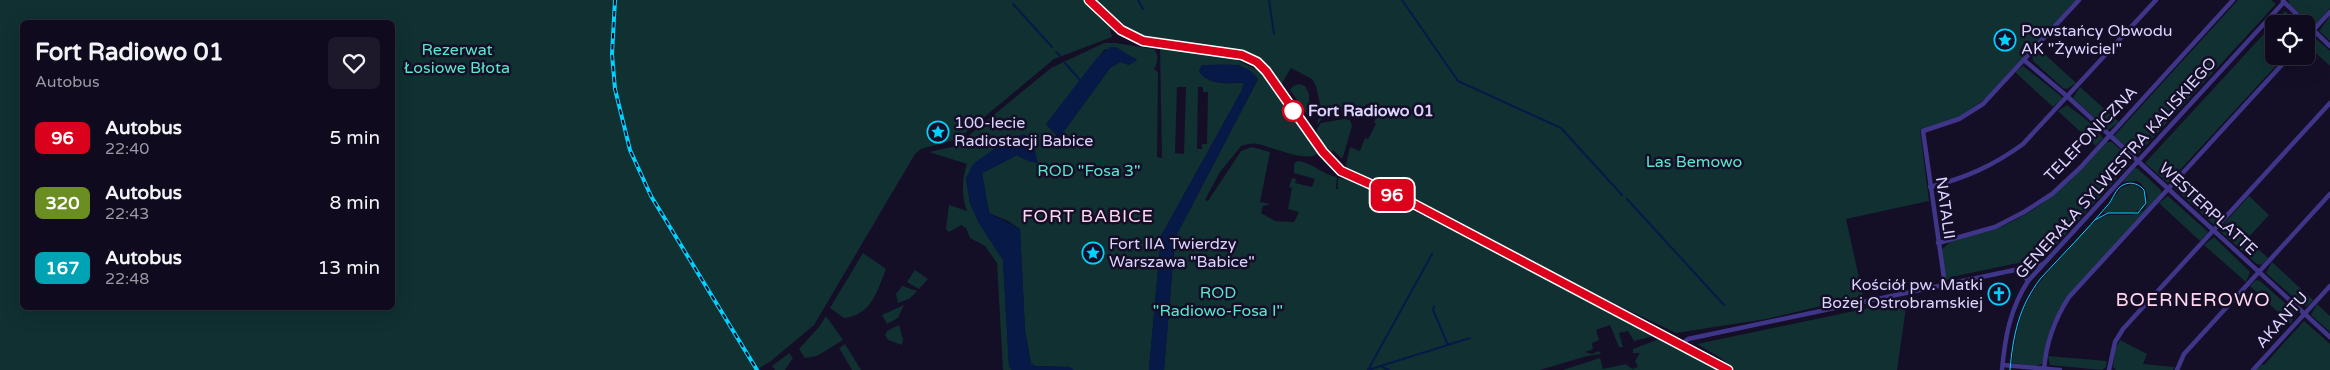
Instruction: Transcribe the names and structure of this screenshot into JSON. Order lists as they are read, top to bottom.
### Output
{
  "streets": {
    "street": [
      "TELEFONICZNA",
      "GENERAŁA SYLWESTRA KALISKIEGO",
      "NATALII",
      "WESTERPLATTE",
      "AKANTU"
    ]
  },
  "crossings": [
    ["TELEFONICZNA", "NATALII"],
    ["TELEFONICZNA", "WESTERPLATTE"],
    ["GENERAŁA SYLWESTRA KALISKIEGO", "WESTERPLATTE"],
    ["NATALII", "WESTERPLATTE"],
    ["WESTERPLATTE", "AKANTU"]
  ],
  "districts": ["FORT BABICE", "BOERNEROWO"],
  "parks": [
    "Rezerwat Łosiowe Błota",
    "Las Bemowo",
    "ROD \"Fosa 3\"",
    "ROD \"Radiowo-Fosa I\""
  ],
  "places": {
    "place": ["Powstańcy Obwodu AK \"Żywiciel\"", "100-lecie Radiostacji Babice", "Fort IIA Twierdzy Warszawa \"Babice\""],
    "other": ["Fort Radiowo 01"],
    "church": ["Kościół pw. Matki Bożej Ostrobramskiej"]
  },
  "lines": ["bus line 96"],
  "page": {
    "on_map": "96",
    "heading": ["Fort Radiowo 01", "Autobus"],
    "list": [
      {
        "mark": "96",
        "name": "Autobus",
        "note": "22:40",
        "value": "5 min"
      },
      {
        "mark": "320",
        "name": "Autobus",
        "note": "22:43",
        "value": "8 min"
      },
      {
        "mark": "167",
        "name": "Autobus",
        "note": "22:48",
        "value": "13 min"
      }
    ]
  }
}
